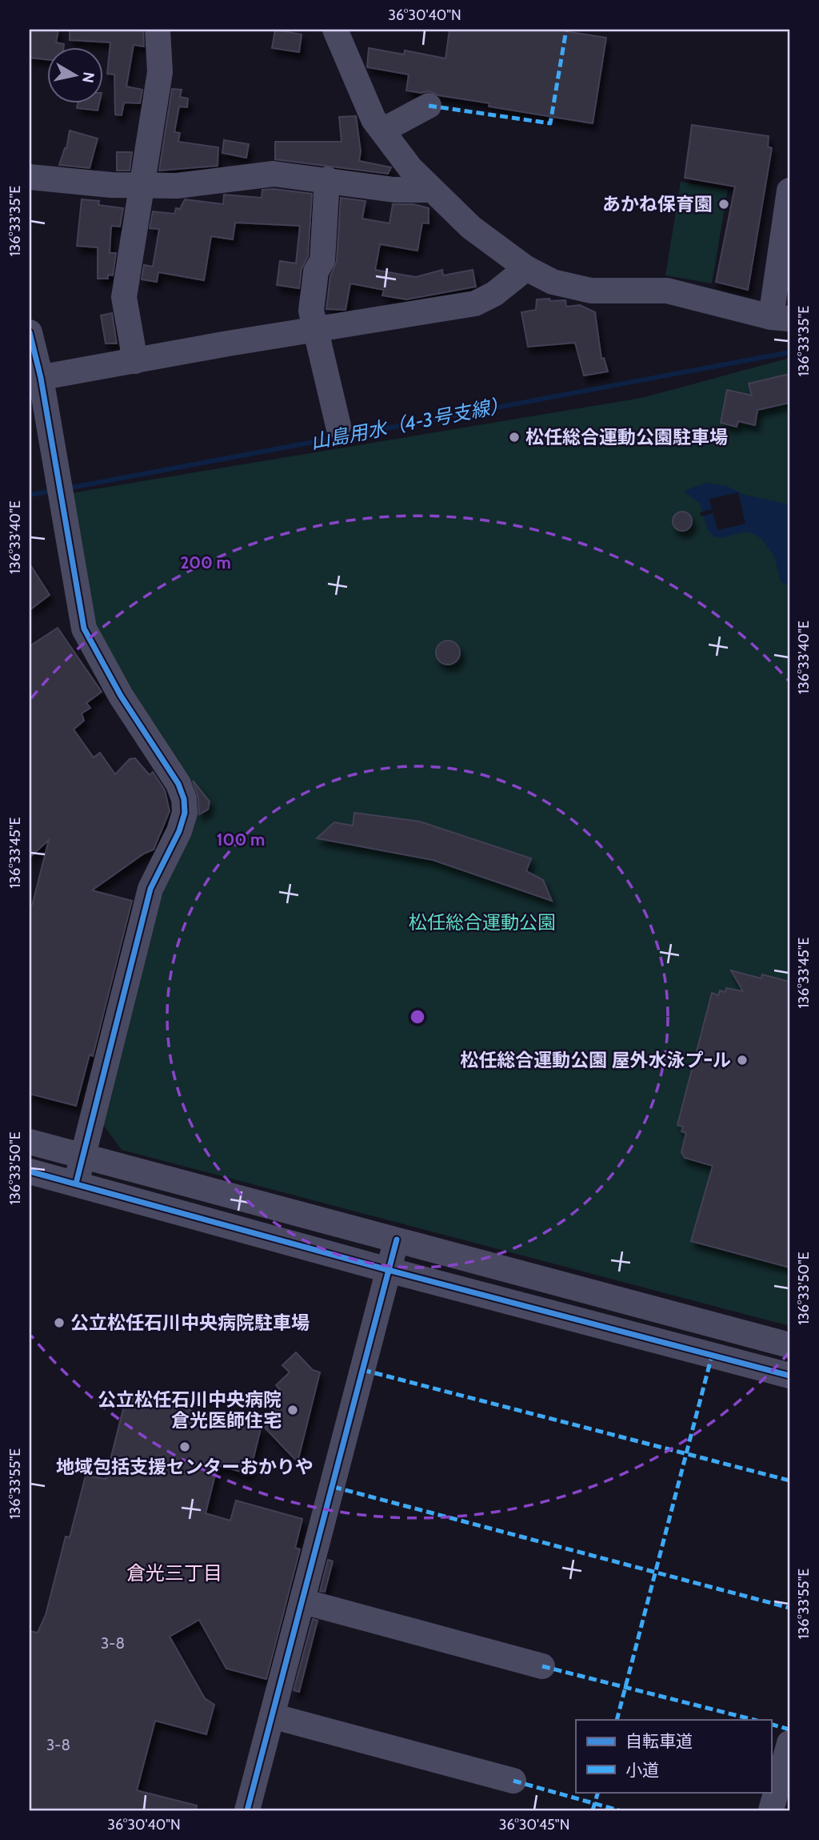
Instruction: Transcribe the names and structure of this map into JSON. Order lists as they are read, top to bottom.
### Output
{
  "districts": ["倉光三丁目"],
  "water": ["山島用水（4-3号支線）"],
  "parks": ["松任総合運動公園"],
  "places": [
    "あかね保育園",
    "松任総合運動公園駐車場",
    "松任総合運動公園 屋外水泳プｰル",
    "公立松任石川中央病院駐車場",
    "公立松任石川中央病院 倉光医師住宅",
    "地域包括支援センターおかりや"
  ],
  "house_numbers": ["3-8", "3-8"],
  "legend": ["自転車道", "小道"],
  "north": "right",
  "coordinates": [
    "36°30'40\"N",
    "136°33'35\"E",
    "136°33'40\"E",
    "136°33'45\"E",
    "136°33'50\"E",
    "136°33'55\"E",
    "36°30'45\"N"
  ],
  "rings": ["200 m", "100 m"]
}
